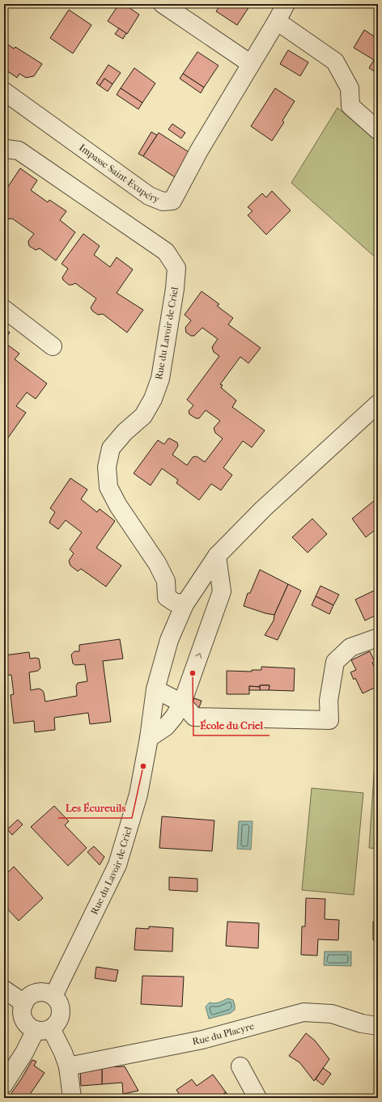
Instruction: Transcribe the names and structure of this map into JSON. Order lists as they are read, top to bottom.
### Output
{
  "streets": {
    "street": ["Impasse Saint-Exupéry", "Rue du Lavoir de Criel", "Rue du Placyre"]
  },
  "places": ["École du Criel", "Les Écureuils"]
}
